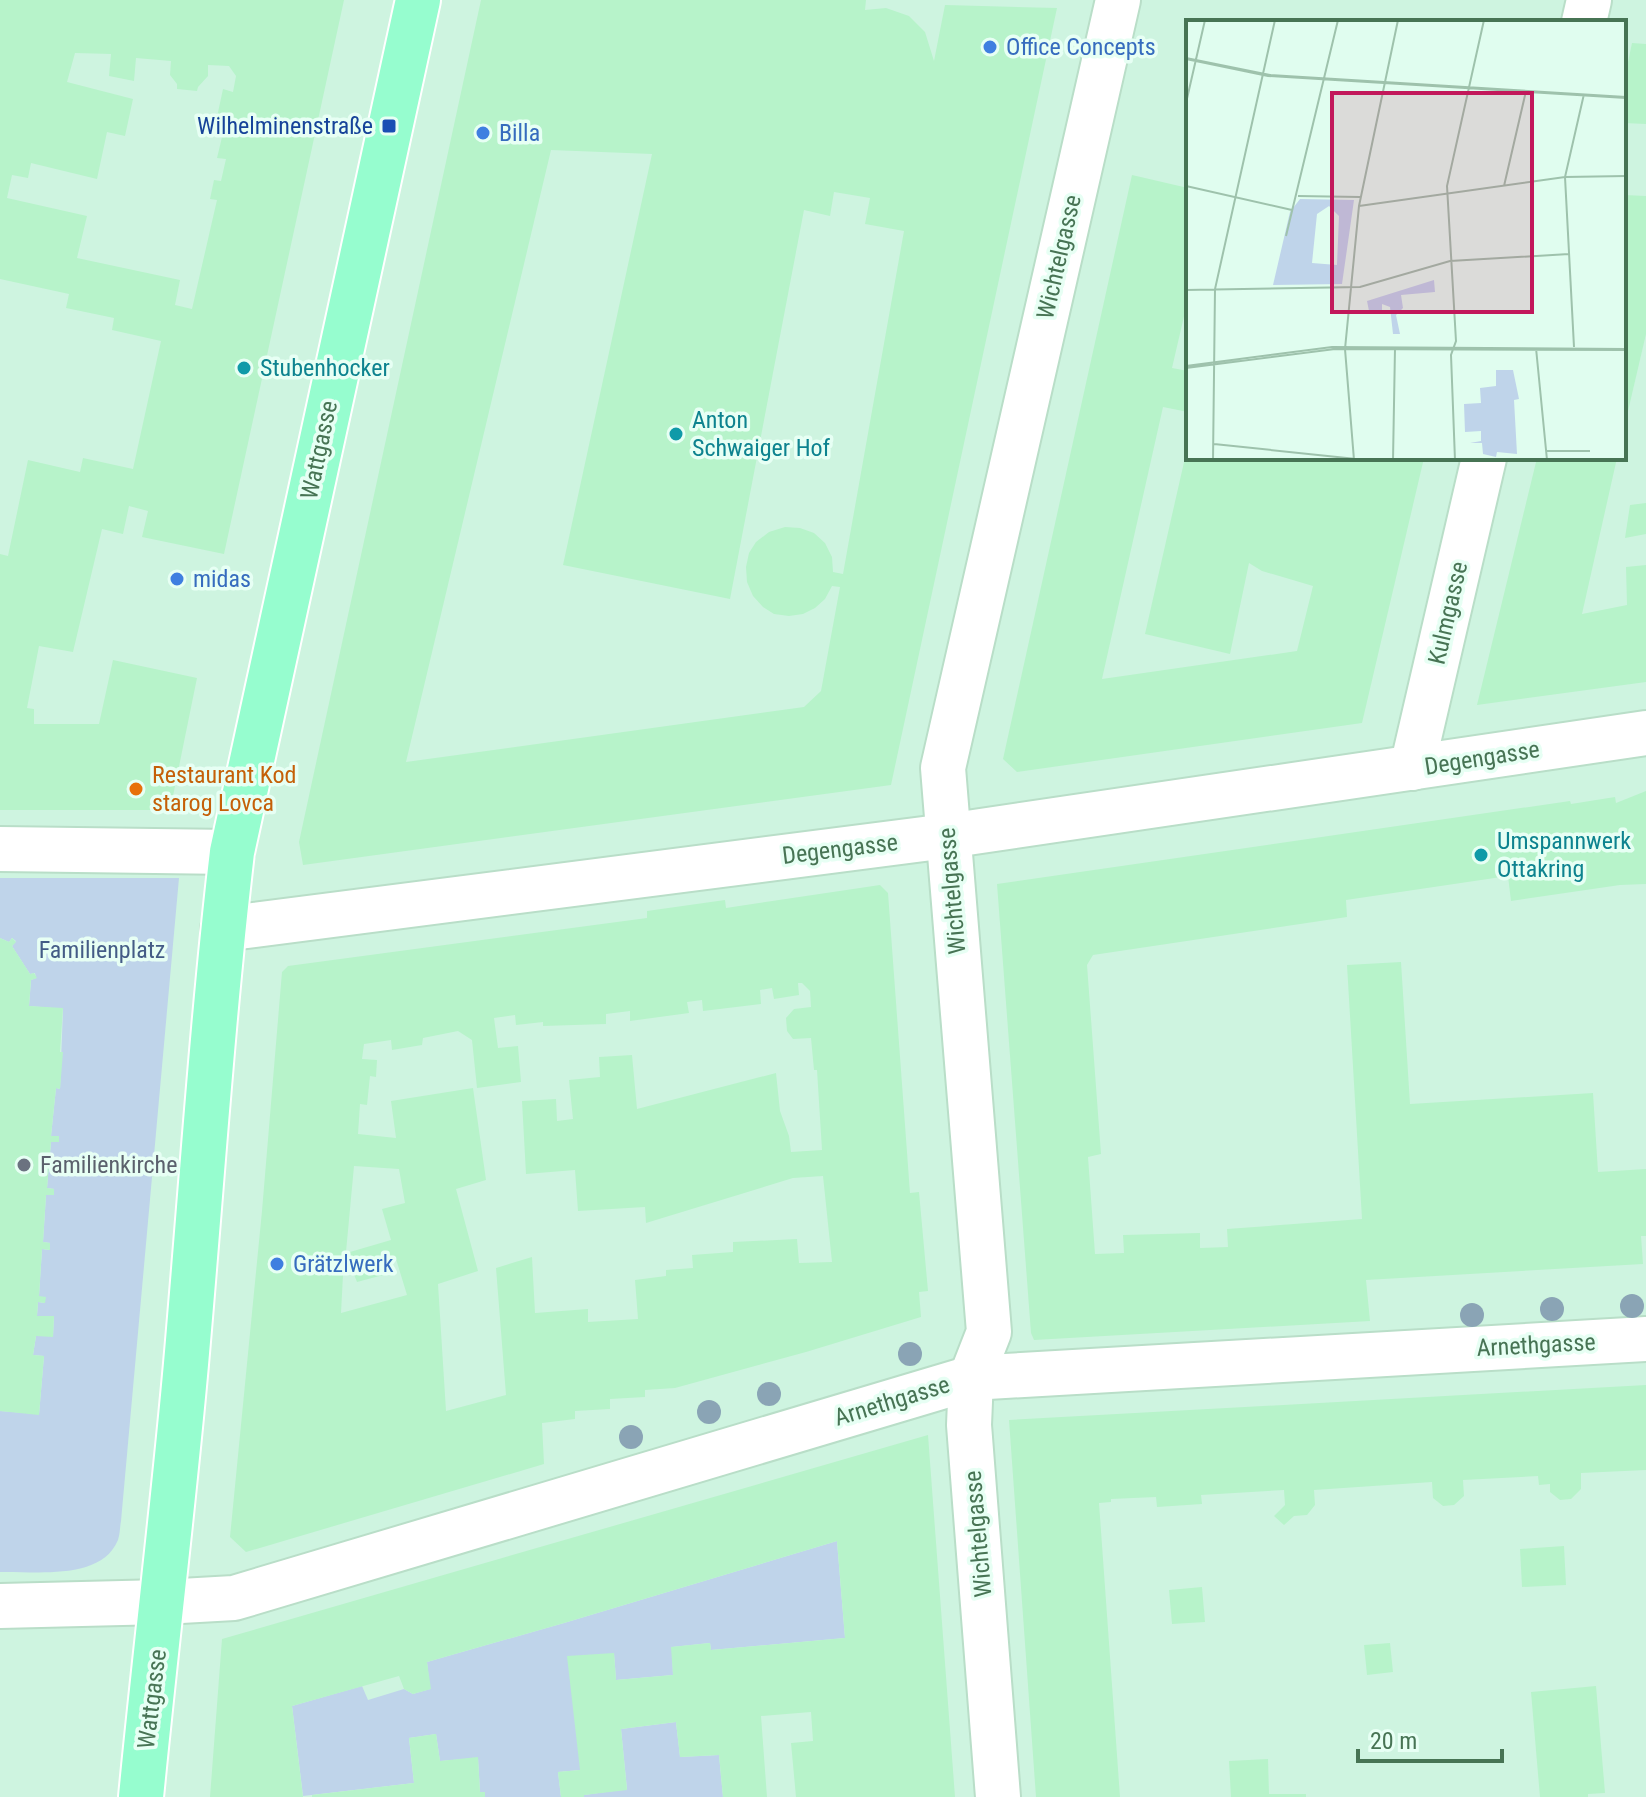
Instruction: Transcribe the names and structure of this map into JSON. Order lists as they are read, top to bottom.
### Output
{
  "streets": {
    "main road": ["Wattgasse"],
    "street": [
      "Wichtelgasse",
      "Kulmgasse",
      "Degengasse",
      "Arnethgasse"
    ]
  },
  "crossings": [
    ["Wichtelgasse", "Degengasse"],
    ["Wichtelgasse", "Arnethgasse"],
    ["Wattgasse", "Arnethgasse"],
    ["Kulmgasse", "Degengasse"]
  ],
  "parks": ["Familienplatz"],
  "places": {
    "other": [
      "Office Concepts",
      "Billa",
      "Stubenhocker",
      "Anton Schwaiger Hof",
      "midas",
      "Restaurant Kod starog Lovca",
      "Umspannwerk Ottakring",
      "Familienkirche",
      "Grätzlwerk"
    ],
    "transit": ["Wilhelminenstraße"]
  },
  "scale_bar": "20 m"
}
